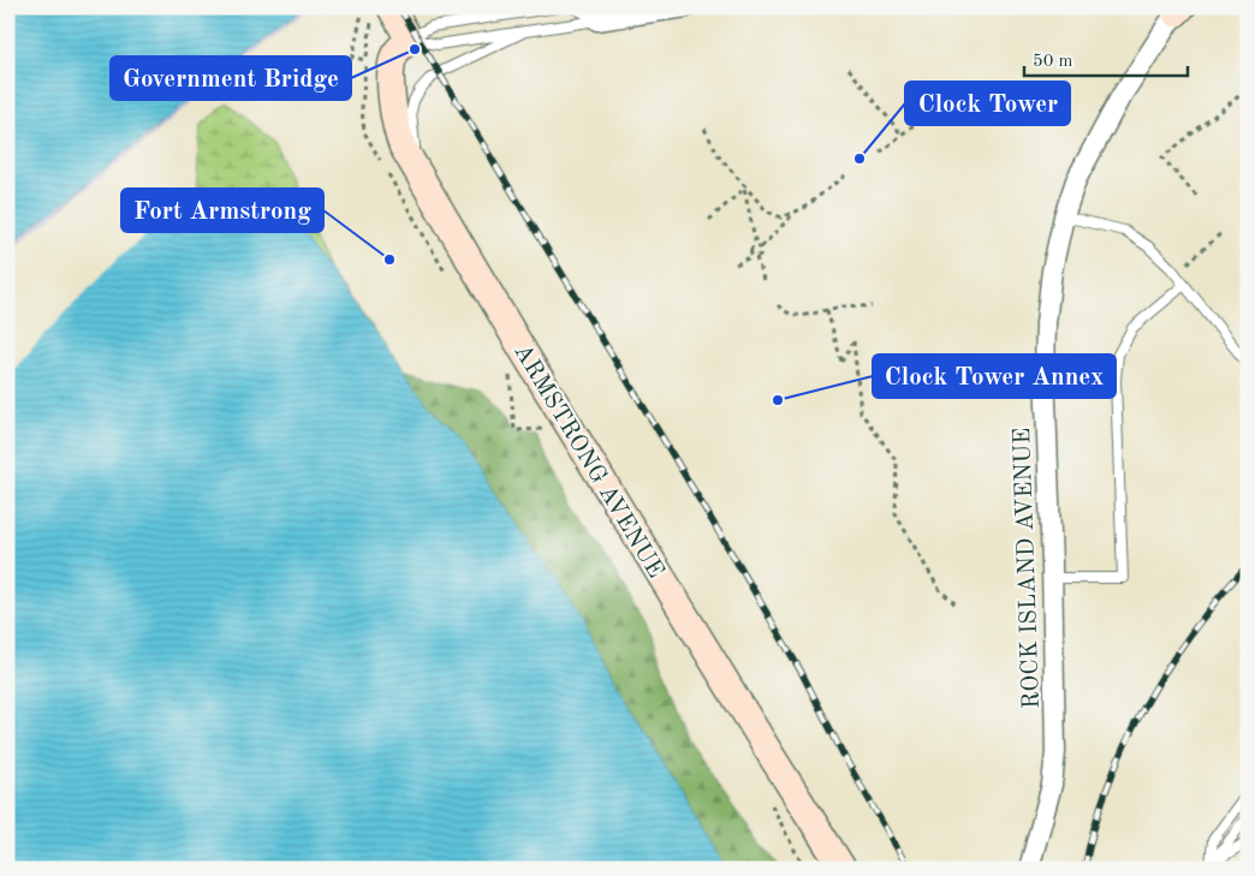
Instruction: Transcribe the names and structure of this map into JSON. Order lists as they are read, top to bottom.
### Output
{
  "streets": {
    "street": ["ARMSTRONG AVENUE", "ROCK ISLAND AVENUE"]
  },
  "places": [
    "Government Bridge",
    "Clock Tower",
    "Fort Armstrong",
    "Clock Tower Annex"
  ],
  "scale_bar": "50 m"
}
